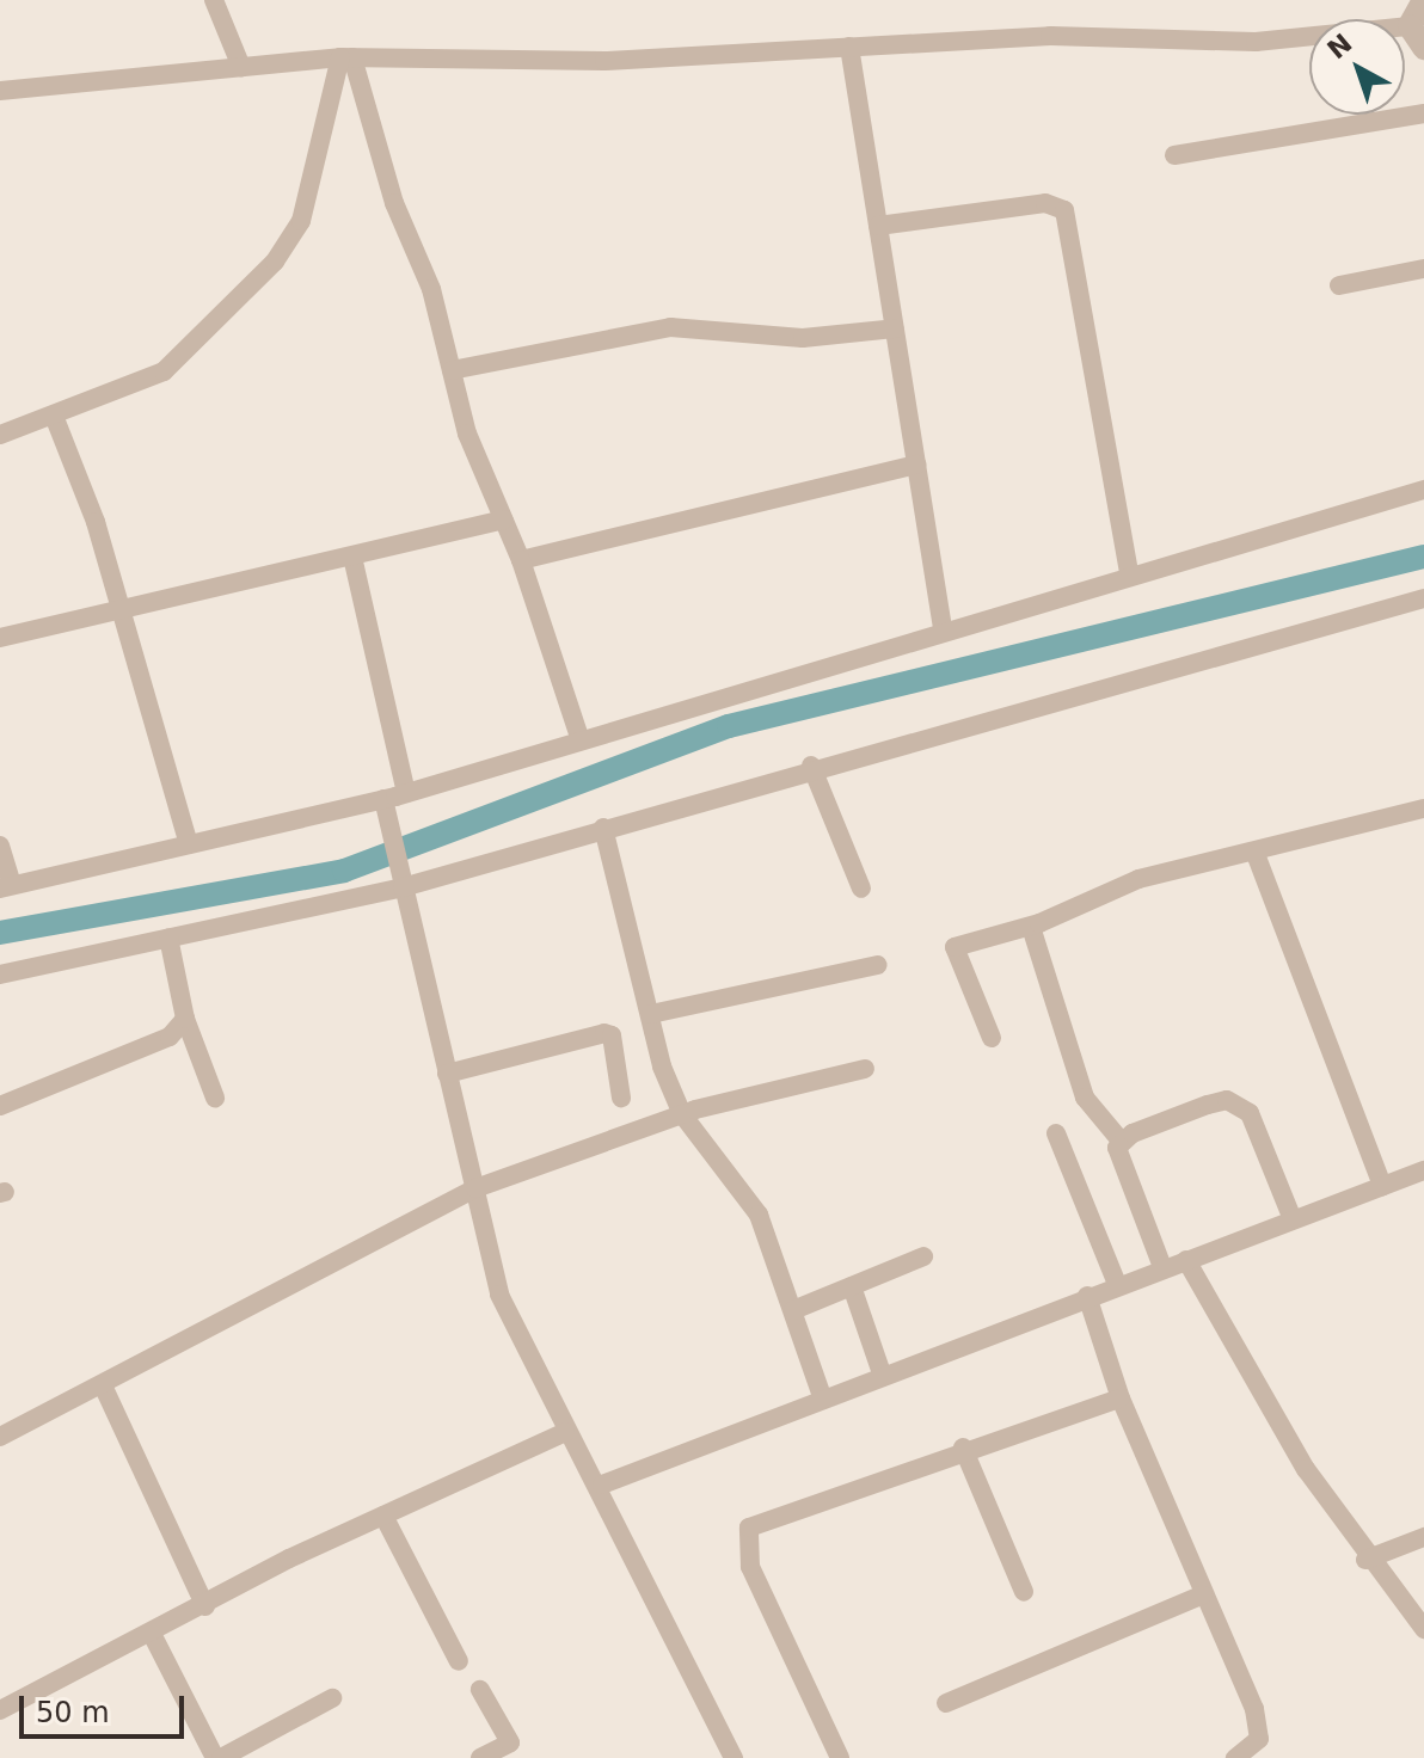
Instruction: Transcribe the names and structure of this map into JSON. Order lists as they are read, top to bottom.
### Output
{
  "scale_bar": "50 m",
  "north": "top left"
}
